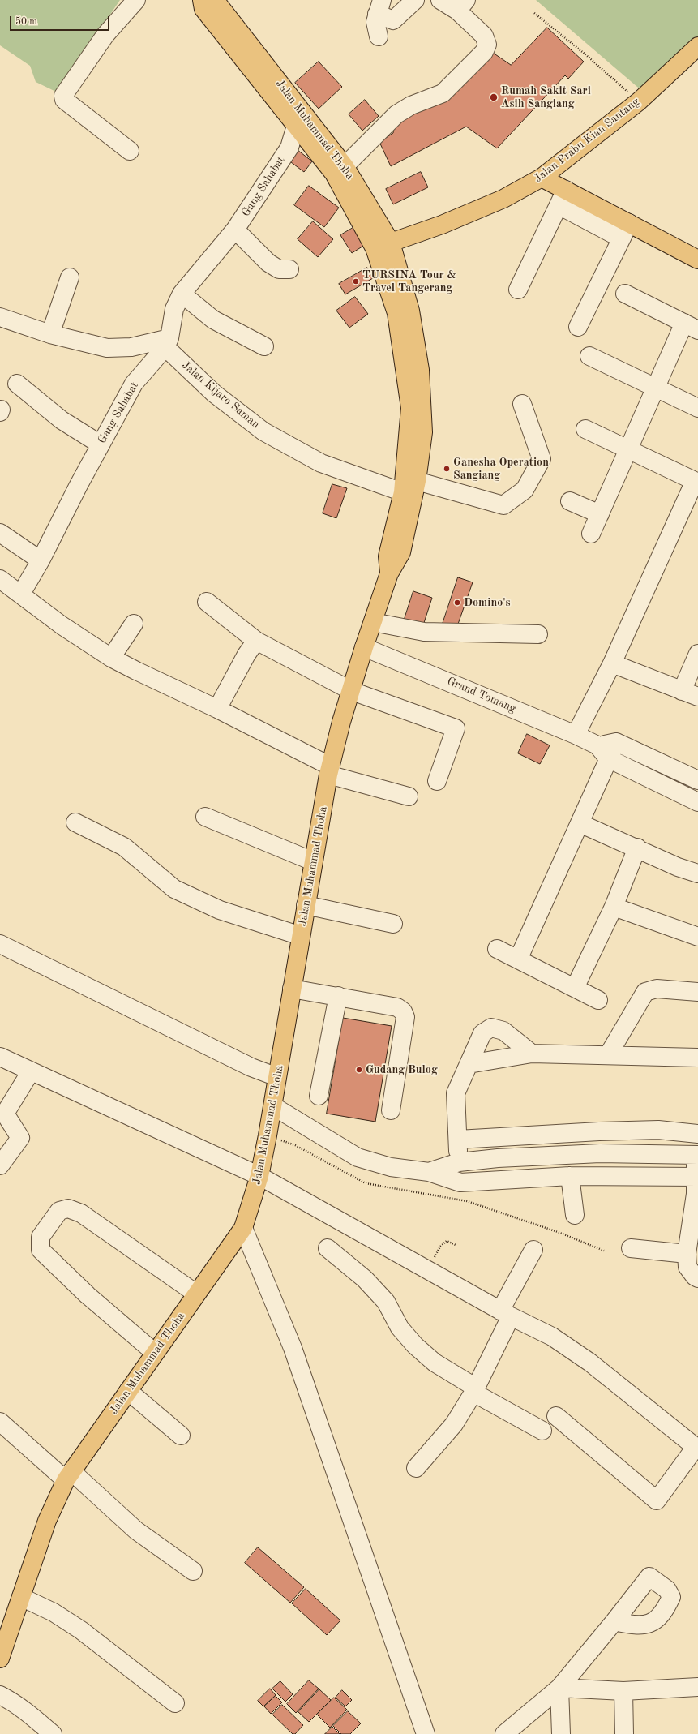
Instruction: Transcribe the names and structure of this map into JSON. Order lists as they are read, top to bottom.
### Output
{
  "streets": {
    "main road": ["Jalan Muhammad Thoha", "Jalan Prabu Kian Santang"],
    "street": ["Gang Sahabat", "Jalan Kijaro Saman", "Grand Tomang"]
  },
  "crossings": [
    ["Jalan Muhammad Thoha", "Jalan Prabu Kian Santang"],
    ["Jalan Muhammad Thoha", "Gang Sahabat"],
    ["Jalan Muhammad Thoha", "Jalan Kijaro Saman"],
    ["Jalan Muhammad Thoha", "Grand Tomang"],
    ["Gang Sahabat", "Jalan Kijaro Saman"]
  ],
  "places": [
    "Rumah Sakit Sari Asih Sangiang",
    "TURSINA Tour & Travel Tangerang",
    "Ganesha Operation Sangiang",
    "Domino's",
    "Gudang Bulog"
  ],
  "scale_bar": "50 m"
}
